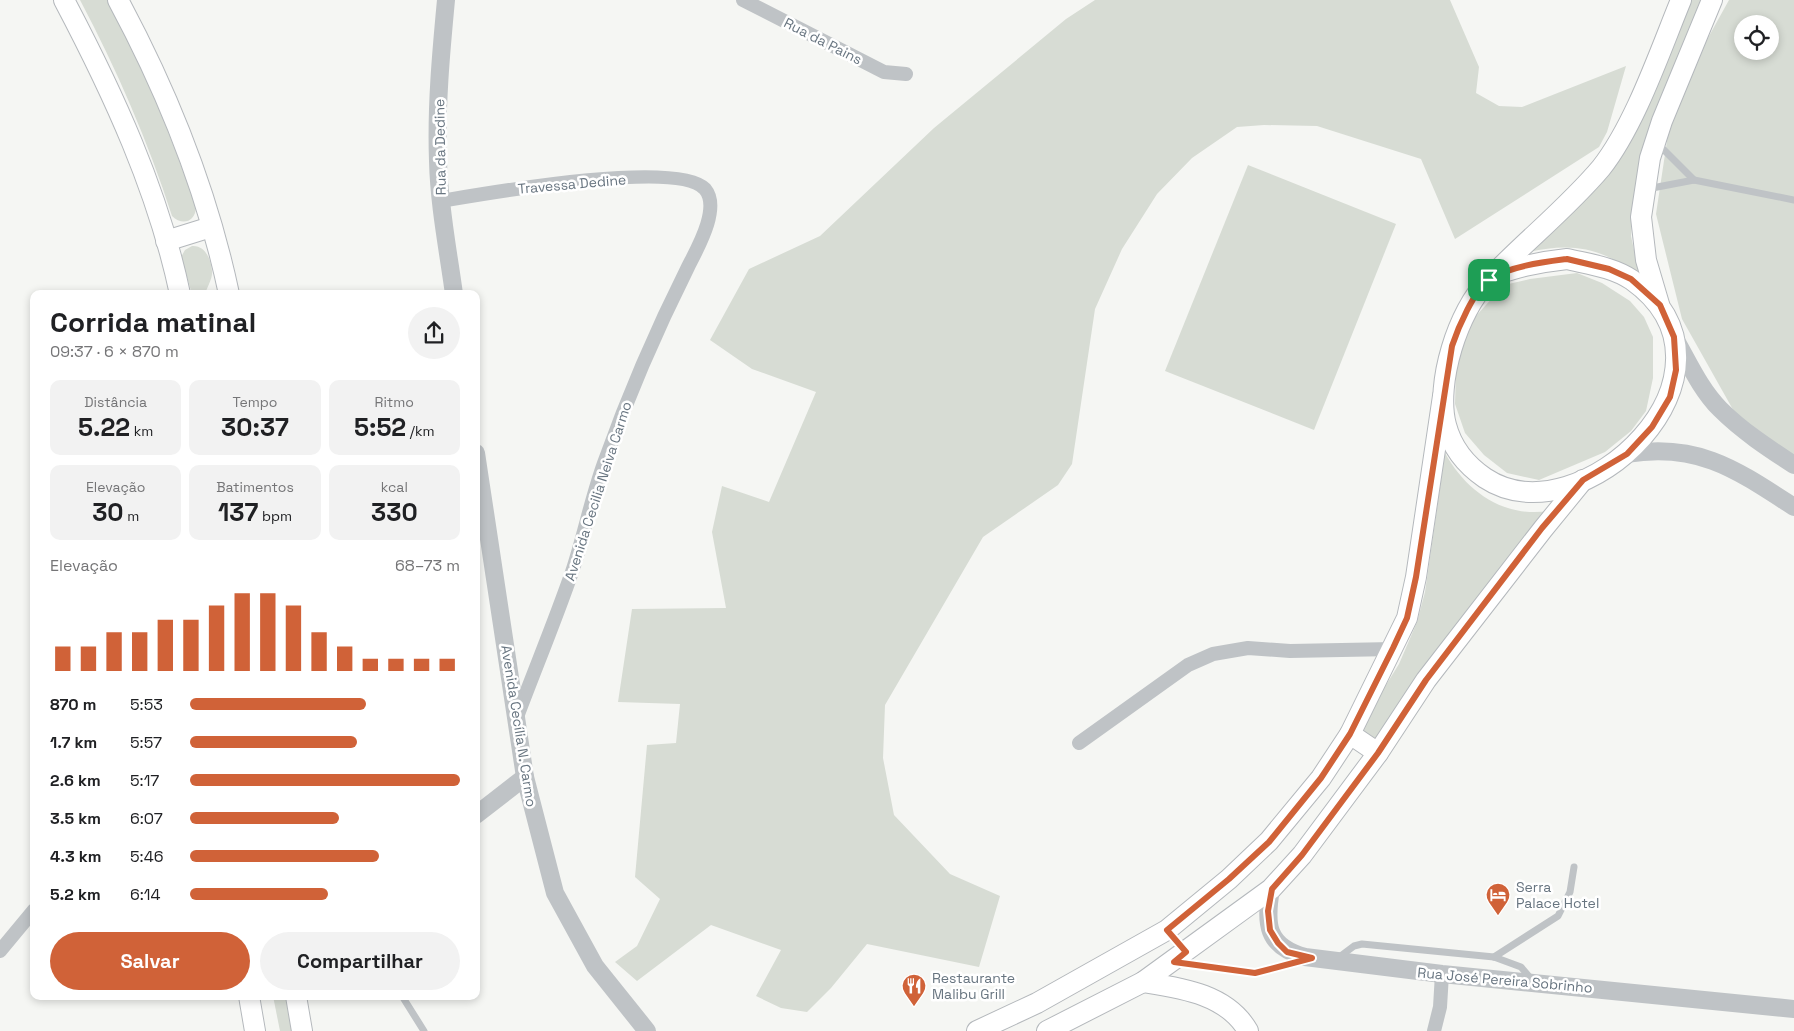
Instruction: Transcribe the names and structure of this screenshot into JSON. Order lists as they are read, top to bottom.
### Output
{
  "streets": {
    "street": [
      "Rua da Pains",
      "Rua da Dedine",
      "Travessa Dedine",
      "Avenida Cecilia Neiva Carmo",
      "Avenida Cecília N. Carmo",
      "Rua José Pereira Sobrinho"
    ]
  },
  "crossings": [
    ["Rua da Dedine", "Travessa Dedine"],
    ["Travessa Dedine", "Avenida Cecilia Neiva Carmo"],
    ["Avenida Cecilia Neiva Carmo", "Avenida Cecília N. Carmo"]
  ],
  "places": {
    "hotel": ["Serra Palace Hotel"],
    "restaurant": ["Restaurante Malibu Grill"]
  },
  "page": {
    "heading": ["Corrida matinal", "09:37 · 6 × 870 m"],
    "stats": [
      ["Distância", "5.22 km"],
      ["Tempo", "30:37"],
      ["Ritmo", "5:52 /km"],
      ["Elevação", "30 m"],
      ["Batimentos", "137 bpm"],
      ["kcal", "330"]
    ],
    "chart": ["Elevação", "68–73 m"],
    "list": [
      {
        "name": "870 m",
        "note": "5:53"
      },
      {
        "name": "1.7 km",
        "note": "5:57"
      },
      {
        "name": "2.6 km",
        "note": "5:17"
      },
      {
        "name": "3.5 km",
        "note": "6:07"
      },
      {
        "name": "4.3 km",
        "note": "5:46"
      },
      {
        "name": "5.2 km",
        "note": "6:14"
      }
    ],
    "buttons": ["Salvar", "Compartilhar"]
  }
}
